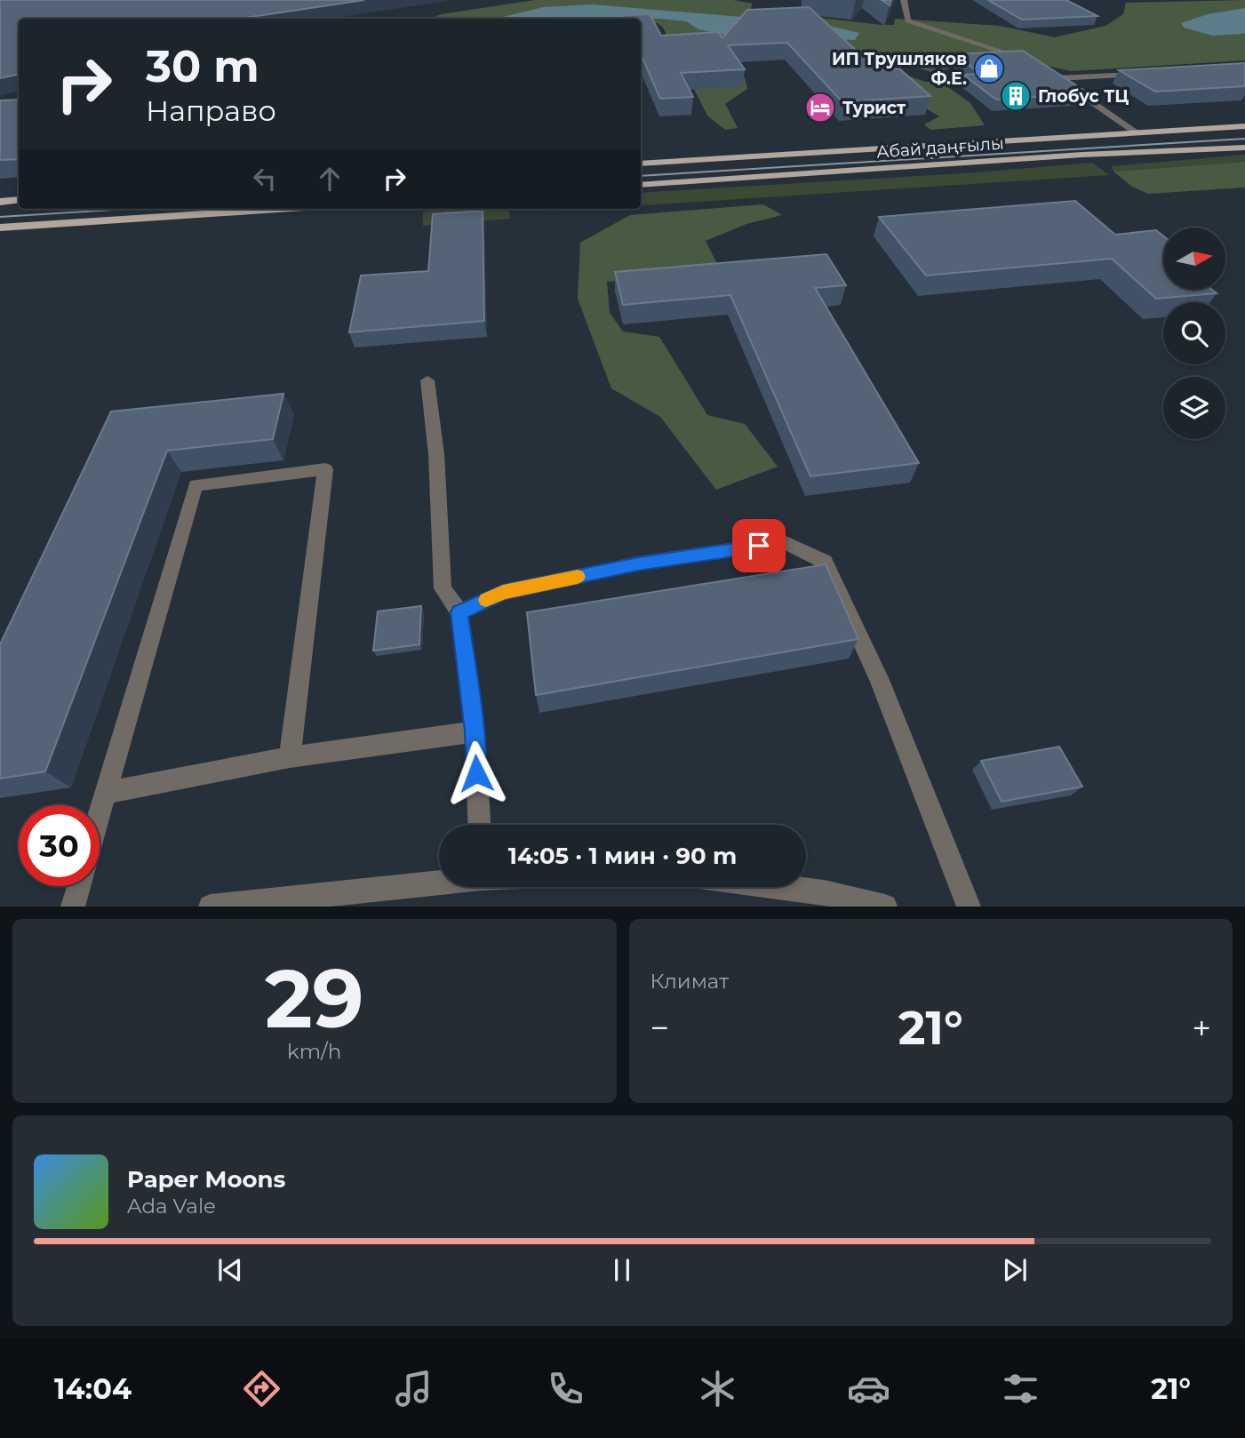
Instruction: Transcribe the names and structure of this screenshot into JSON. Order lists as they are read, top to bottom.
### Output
{
  "streets": {
    "main road": ["Абай даңғылы"]
  },
  "places": {
    "shop": ["ИП Трушляков Ф.Е."],
    "building": ["Глобус ТЦ"],
    "hotel": ["Турист"]
  },
  "north": "right",
  "page": {
    "turn": ["30 m", "Направо"],
    "limit": "30",
    "trip": "14:05 · 1 мин · 90 m",
    "tile": [
      ["29", "km/h"],
      "Климат"
    ],
    "heat": ["−", "21°", "+"],
    "song": ["Paper Moons", "Ada Vale"],
    "tabs": ["14:04", "21°"]
  }
}
